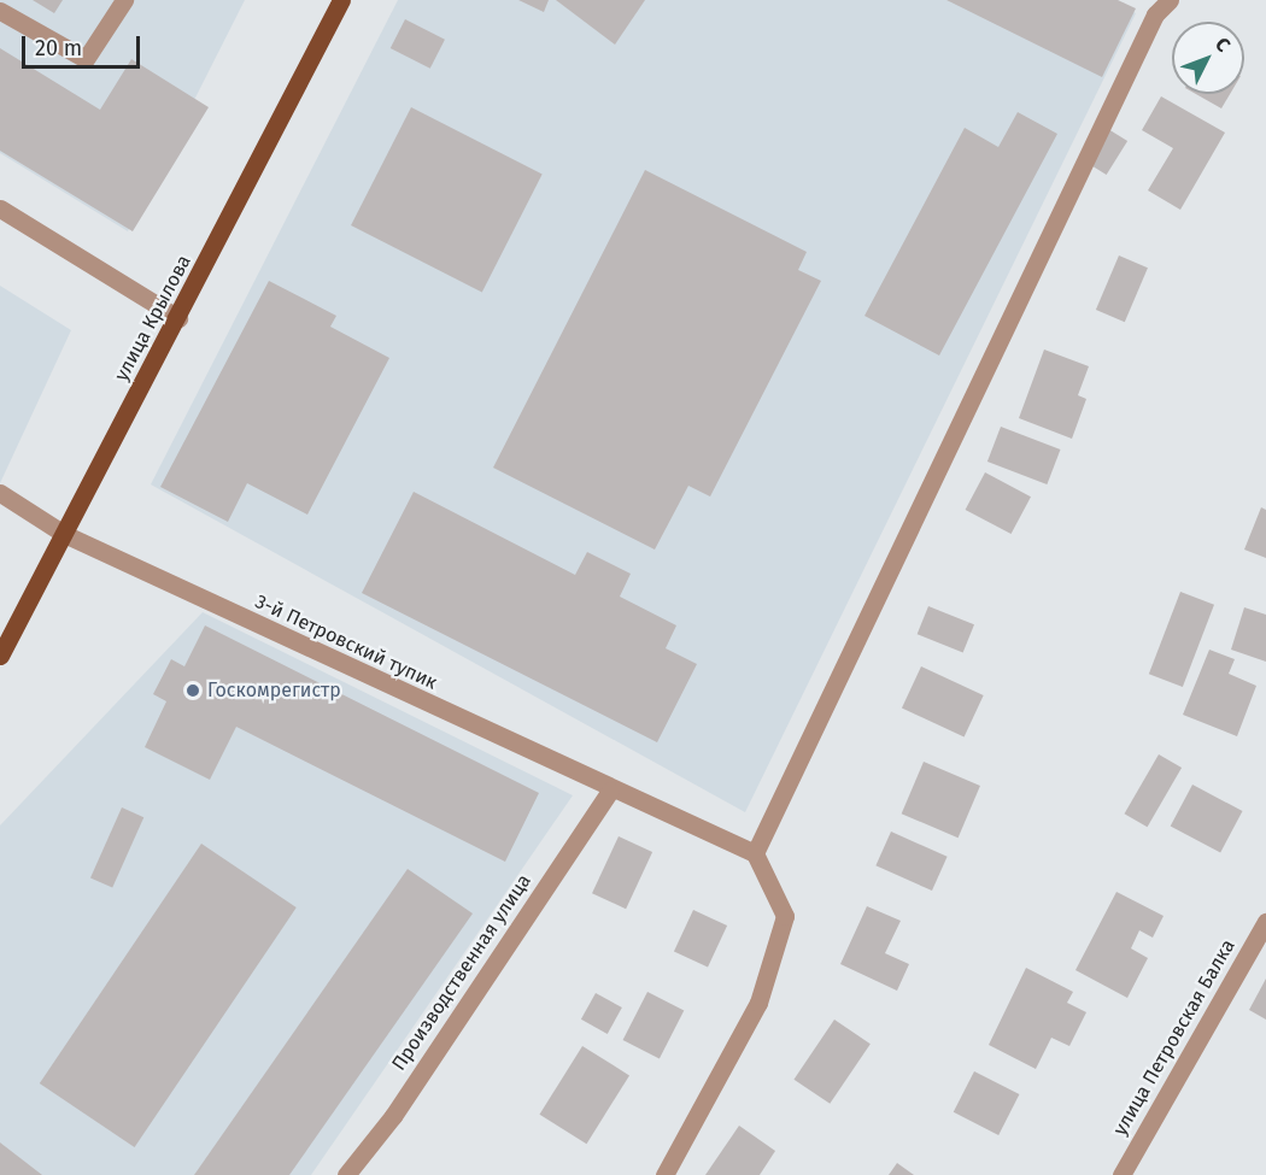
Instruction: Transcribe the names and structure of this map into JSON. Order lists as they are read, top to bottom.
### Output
{
  "streets": {
    "main road": ["улица Крылова"],
    "street": ["3-й Петровский тупик", "Производственная улица", "улица Петровская Балка"]
  },
  "crossings": [
    ["улица Крылова", "3-й Петровский тупик"],
    ["3-й Петровский тупик", "Производственная улица"]
  ],
  "places": ["Госкомрегистр"],
  "scale_bar": "20 m",
  "north": "top right"
}
